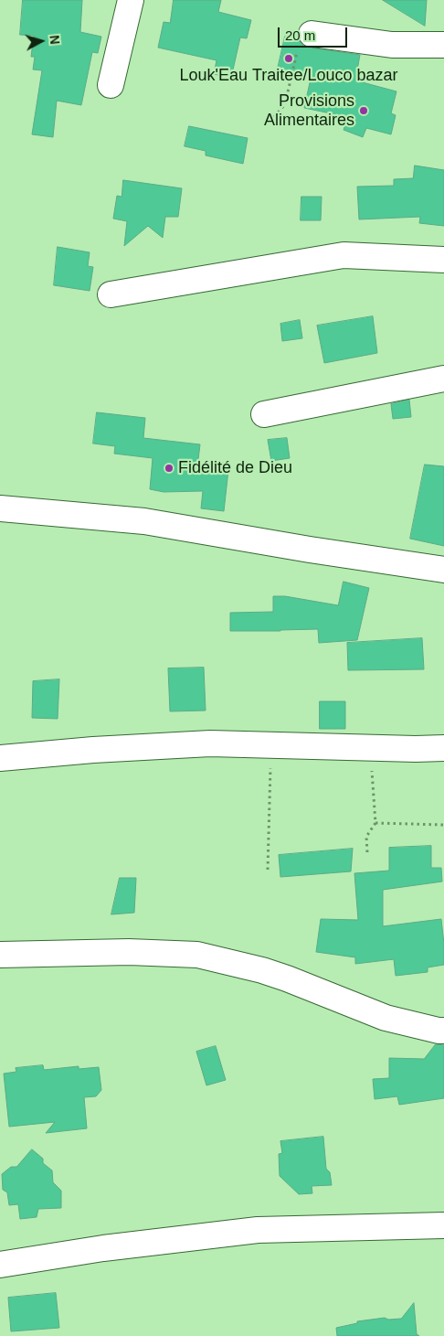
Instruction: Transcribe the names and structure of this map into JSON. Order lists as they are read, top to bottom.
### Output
{
  "places": ["Louk'Eau Traitee/Louco bazar", "Provisions Alimentaires", "Fidélité de Dieu"],
  "scale_bar": "20 m",
  "north": "right"
}
